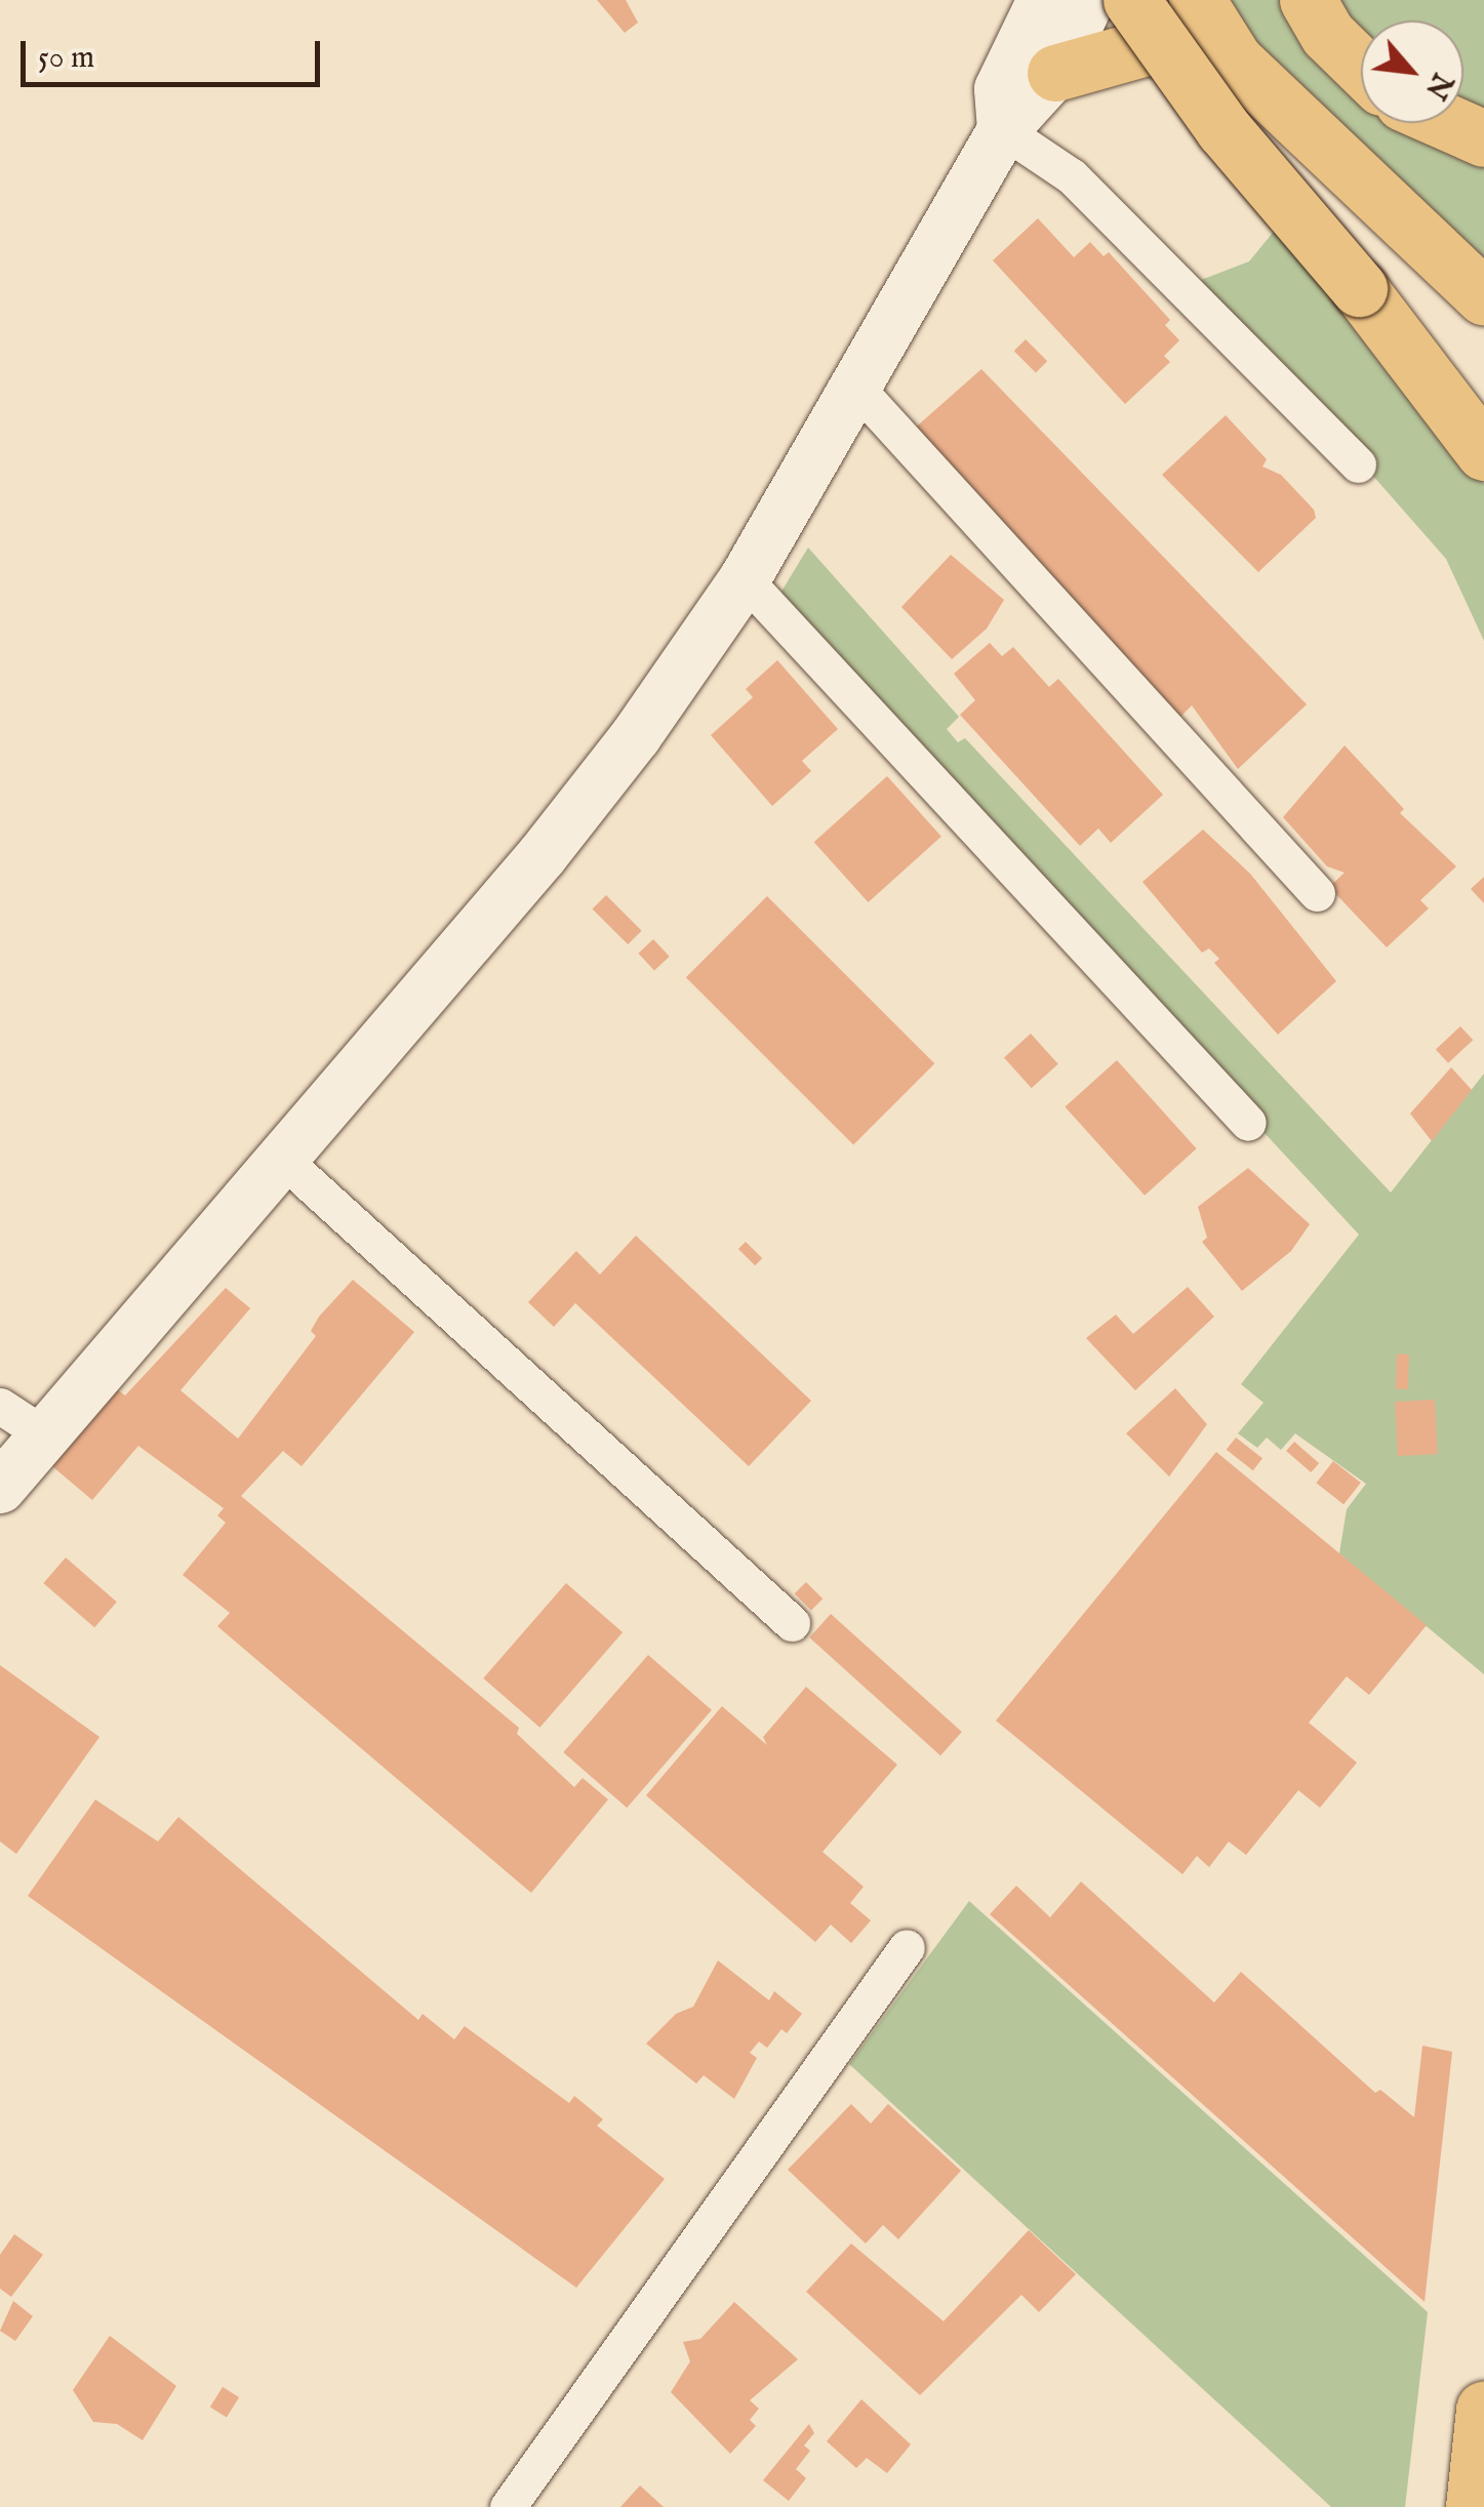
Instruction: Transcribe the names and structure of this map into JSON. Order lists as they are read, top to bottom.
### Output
{
  "scale_bar": "50 m",
  "north": "bottom right"
}
